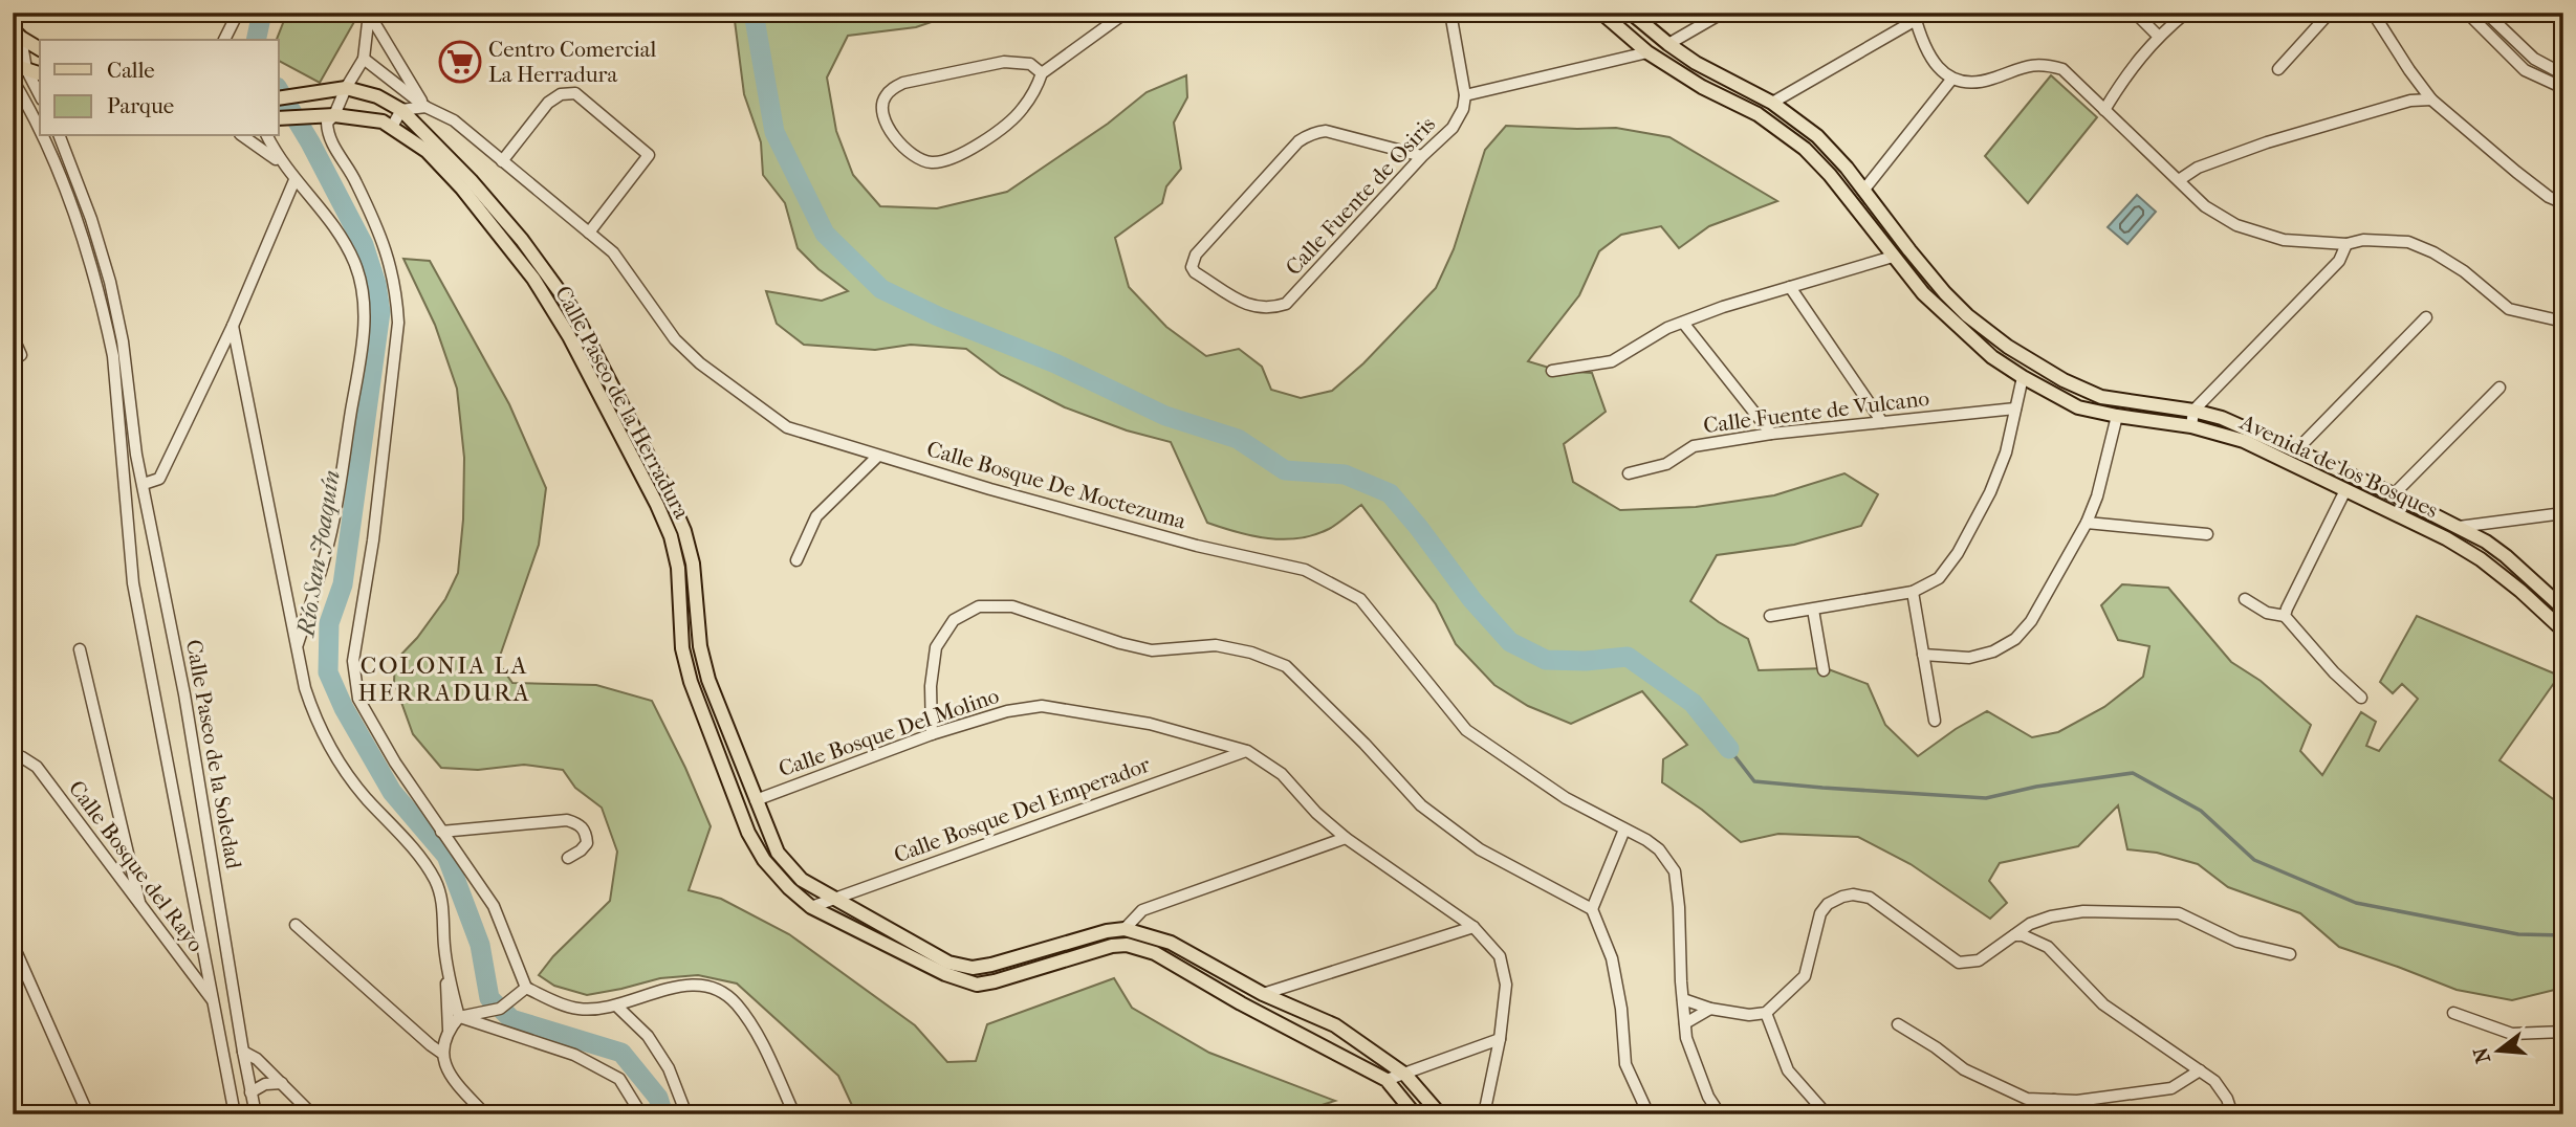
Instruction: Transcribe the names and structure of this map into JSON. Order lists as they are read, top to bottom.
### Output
{
  "streets": {
    "main road": ["Calle Paseo de la Herradura", "Avenida de los Bosques"],
    "street": [
      "Calle Fuente de Osiris",
      "Calle Fuente de Vulcano",
      "Calle Bosque De Moctezuma",
      "Calle Bosque Del Molino",
      "Calle Paseo de la Soledad",
      "Calle Bosque Del Emperador",
      "Calle Bosque del Rayo"
    ]
  },
  "crossings": [
    ["Calle Paseo de la Herradura", "Calle Bosque Del Molino"],
    ["Calle Paseo de la Herradura", "Calle Bosque Del Emperador"],
    ["Calle Bosque Del Molino", "Calle Bosque Del Emperador"],
    ["Calle Paseo de la Soledad", "Calle Bosque del Rayo"]
  ],
  "districts": ["COLONIA LA HERRADURA"],
  "water": ["Río San Joaquín"],
  "places": {
    "supermarket": ["Centro Comercial La Herradura"]
  },
  "legend": ["Calle", "Parque"],
  "north": "left"
}
